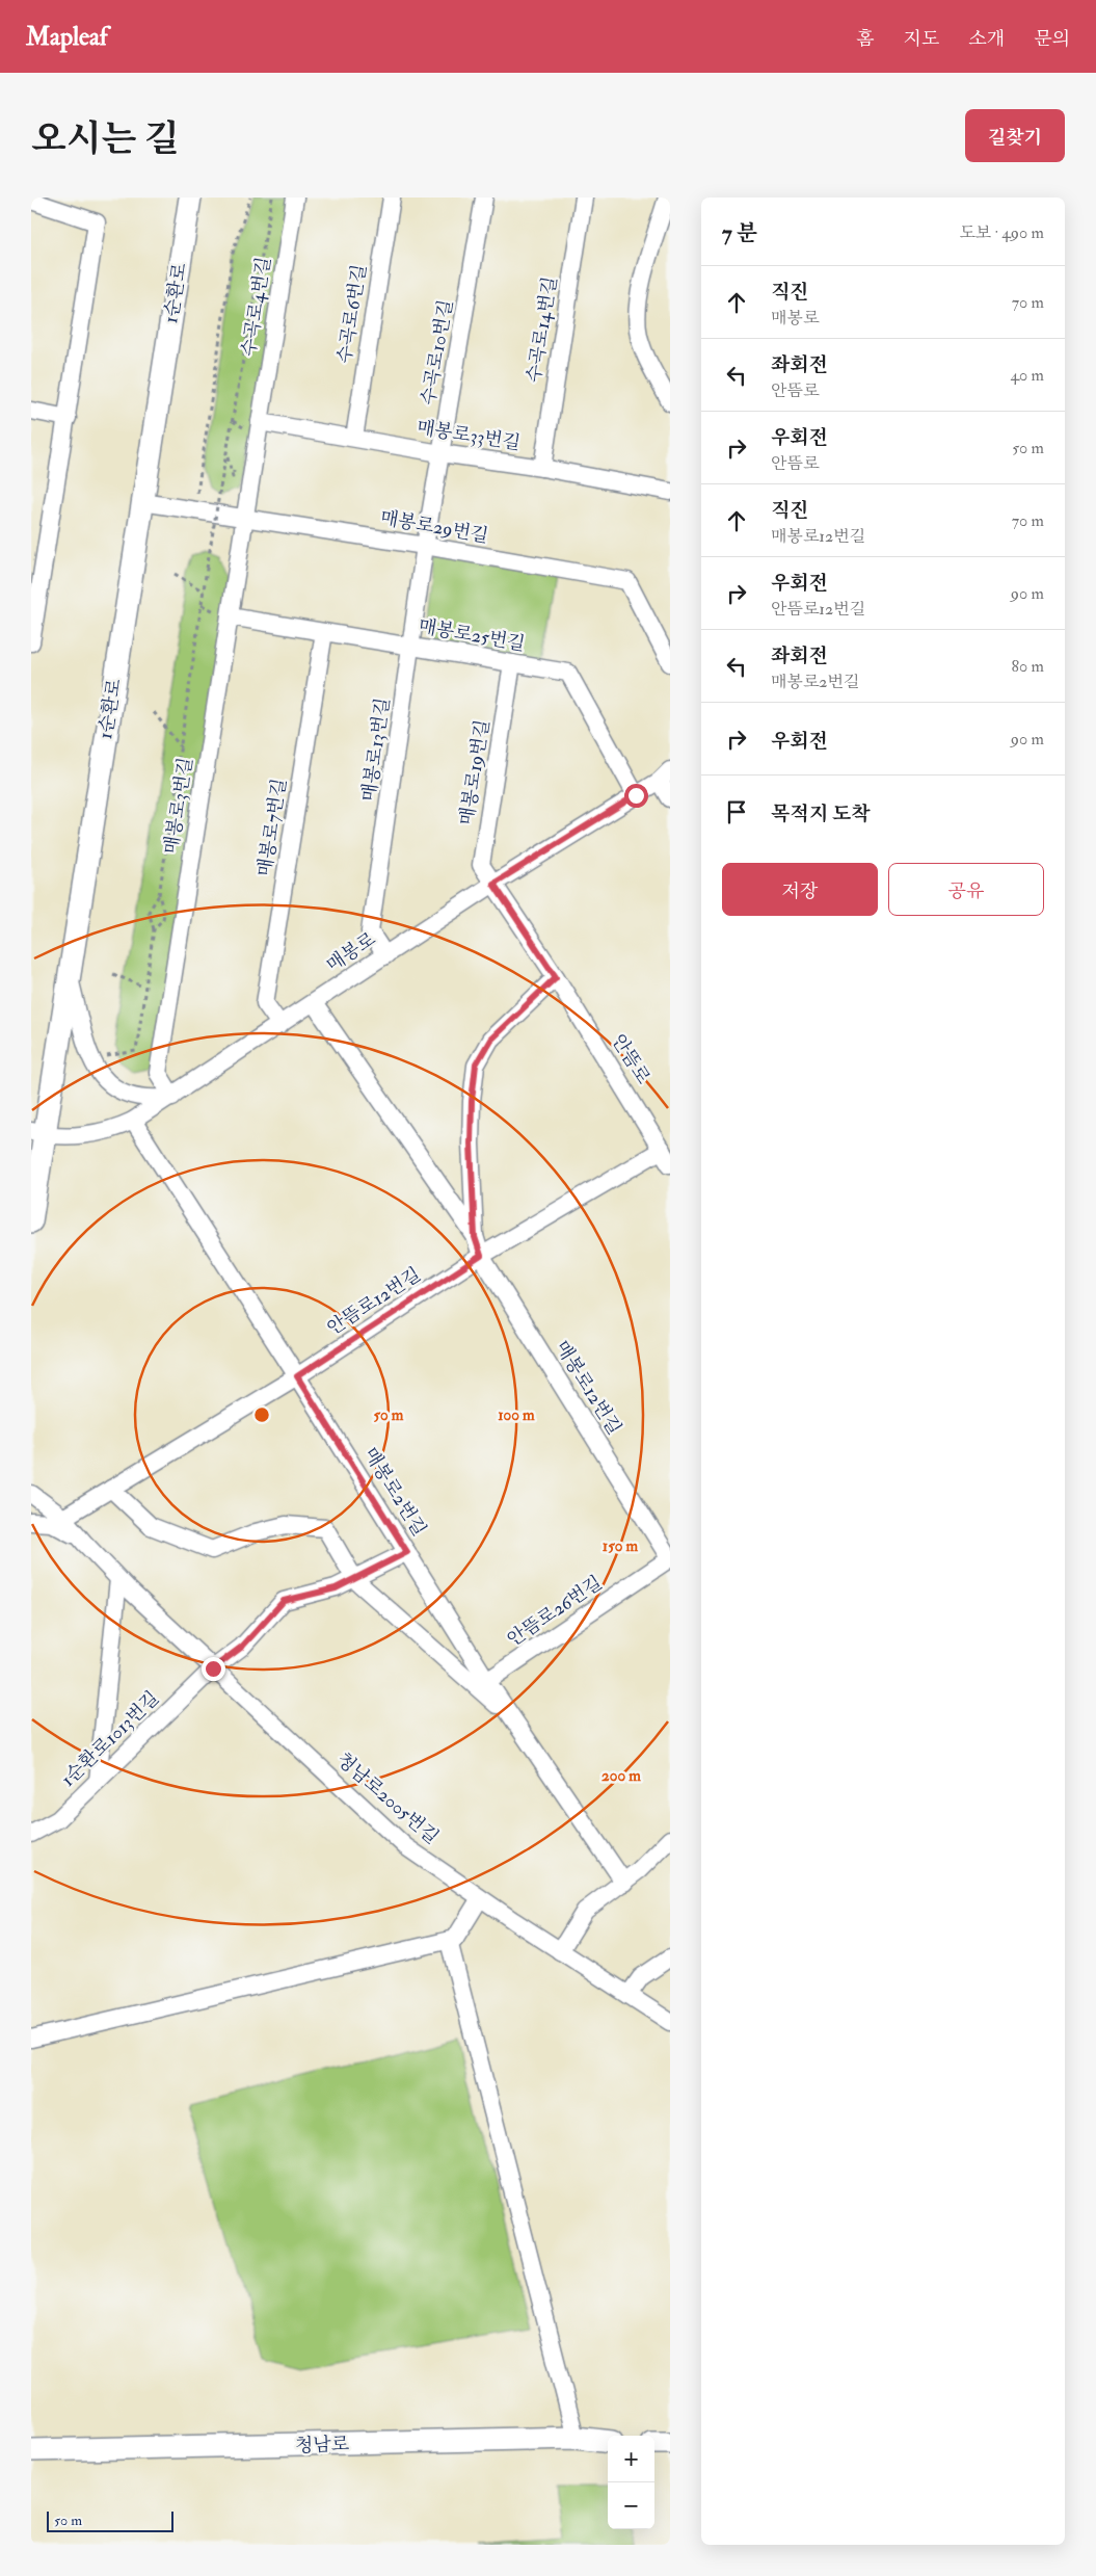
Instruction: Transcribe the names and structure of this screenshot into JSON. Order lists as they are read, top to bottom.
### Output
{
  "streets": {
    "main road": ["1순환로", "청남로"],
    "street": [
      "수곡로4번길",
      "수곡로6번길",
      "수곡로14번길",
      "수곡로10번길",
      "매봉로33번길",
      "매봉로29번길",
      "매봉로25번길",
      "매봉로13번길",
      "매봉로19번길",
      "매봉로3번길",
      "매봉로7번길",
      "매봉로",
      "안뜸로",
      "안뜸로12번길",
      "매봉로12번길",
      "매봉로2번길",
      "안뜸로26번길",
      "1순환로1013번길",
      "청남로2005번길"
    ]
  },
  "crossings": [
    ["1순환로", "매봉로29번길"],
    ["1순환로", "매봉로"],
    ["수곡로4번길", "매봉로33번길"],
    ["수곡로4번길", "매봉로29번길"],
    ["수곡로4번길", "매봉로3번길"],
    ["수곡로6번길", "매봉로33번길"],
    ["수곡로14번길", "매봉로33번길"],
    ["수곡로10번길", "매봉로33번길"],
    ["수곡로10번길", "매봉로29번길"],
    ["수곡로10번길", "매봉로13번길"],
    ["매봉로29번길", "매봉로13번길"],
    ["매봉로29번길", "매봉로3번길"],
    ["매봉로25번길", "매봉로13번길"],
    ["매봉로25번길", "매봉로19번길"],
    ["매봉로25번길", "매봉로3번길"],
    ["매봉로25번길", "매봉로7번길"],
    ["매봉로25번길", "매봉로"],
    ["매봉로13번길", "매봉로"],
    ["매봉로19번길", "매봉로"],
    ["매봉로19번길", "안뜸로"],
    ["매봉로3번길", "매봉로"],
    ["매봉로7번길", "매봉로"],
    ["매봉로", "안뜸로"],
    ["매봉로", "매봉로12번길"],
    ["매봉로", "매봉로2번길"],
    ["안뜸로", "안뜸로12번길"],
    ["안뜸로", "매봉로12번길"],
    ["안뜸로12번길", "매봉로12번길"],
    ["안뜸로12번길", "매봉로2번길"],
    ["매봉로12번길", "안뜸로26번길"],
    ["매봉로2번길", "안뜸로26번길"],
    ["매봉로2번길", "1순환로1013번길"],
    ["1순환로1013번길", "청남로2005번길"]
  ],
  "scale_bar": "50 m",
  "page": {
    "header": "Mapleaf",
    "nav": [
      "홈",
      "지도",
      "소개",
      "문의"
    ],
    "title": "오시는 길",
    "buttons": [
      "길찾기",
      ["저장", "공유"]
    ],
    "heading": ["7 분", "도보 · 490 m"],
    "list": [
      ["직진", "매봉로", "70 m"],
      ["좌회전", "안뜸로", "40 m"],
      ["우회전", "안뜸로", "50 m"],
      ["직진", "매봉로12번길", "70 m"],
      ["우회전", "안뜸로12번길", "90 m"],
      ["좌회전", "매봉로2번길", "80 m"],
      ["우회전", "90 m"],
      "목적지 도착"
    ],
    "map_buttons": ["+", "−"],
    "scale": "50 m"
  },
  "rings": [
    "50 m",
    "100 m",
    "150 m",
    "200 m"
  ]
}
